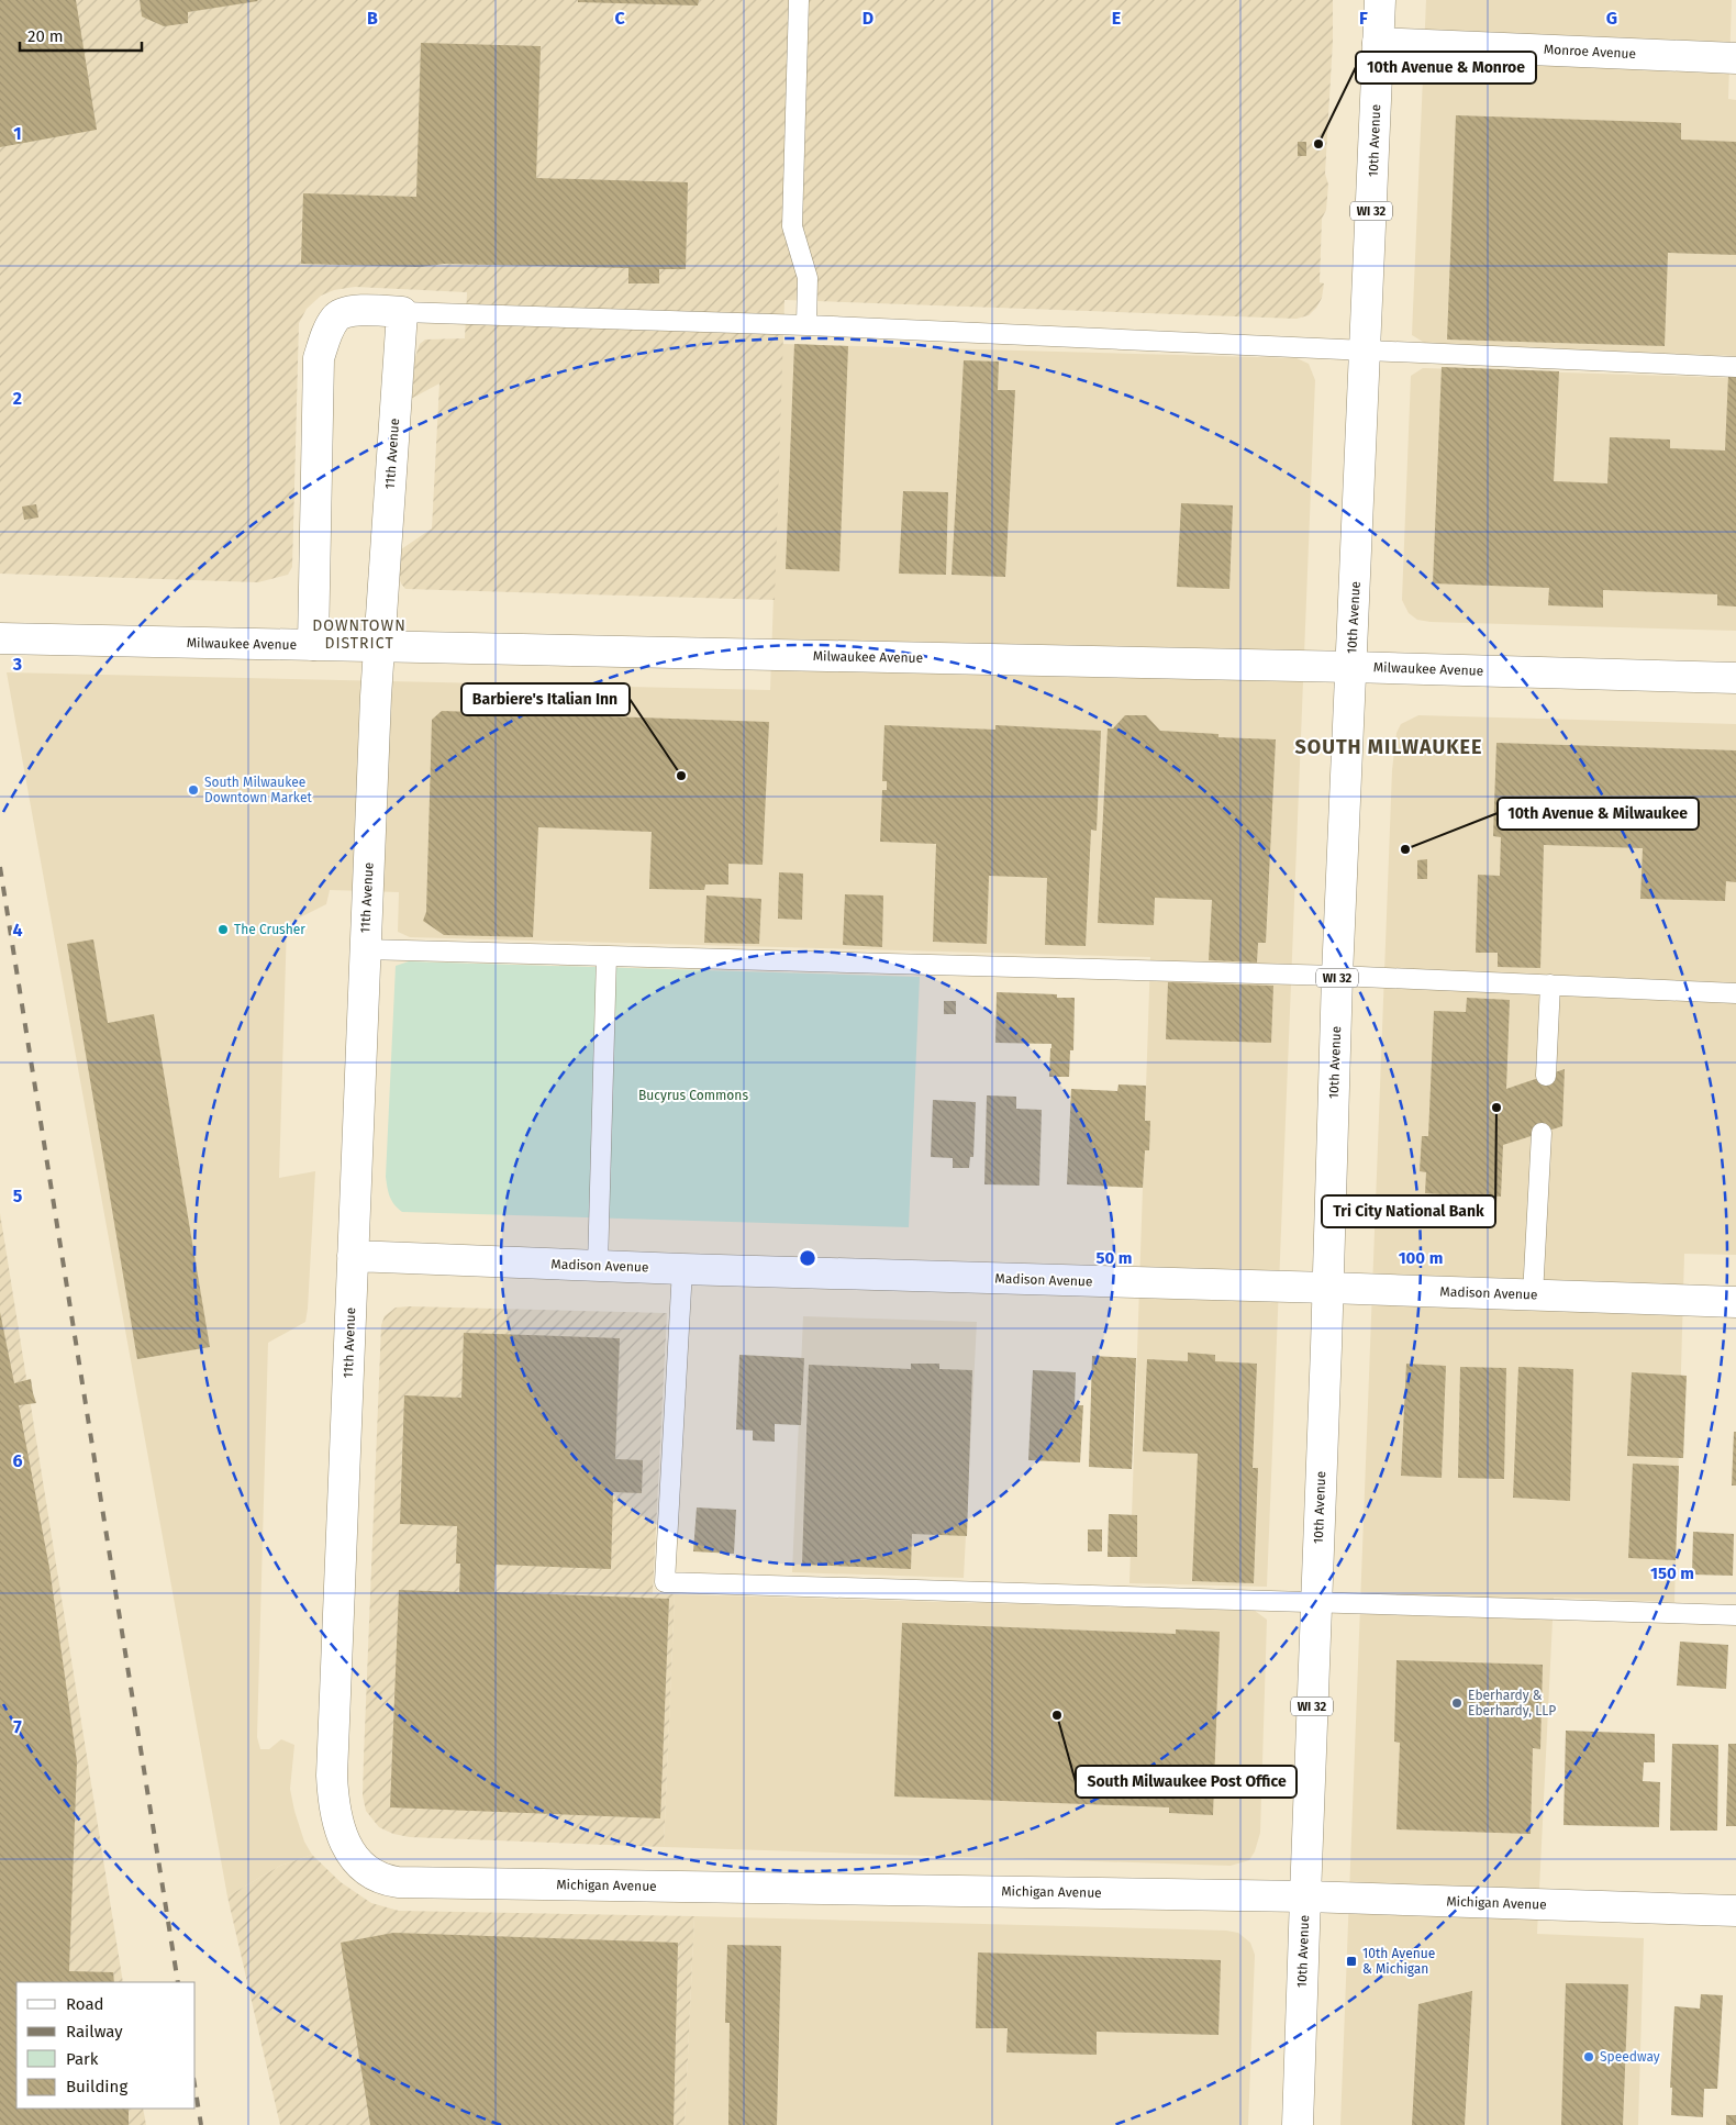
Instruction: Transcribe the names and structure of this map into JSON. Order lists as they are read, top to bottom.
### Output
{
  "streets": {
    "street": [
      "Monroe Avenue",
      "10th Avenue",
      "WI 32",
      "11th Avenue",
      "Milwaukee Avenue",
      "Madison Avenue",
      "Michigan Avenue"
    ]
  },
  "crossings": [
    ["Monroe Avenue", "10th Avenue"],
    ["10th Avenue", "Milwaukee Avenue"],
    ["10th Avenue", "Madison Avenue"],
    ["10th Avenue", "Michigan Avenue"],
    ["11th Avenue", "Milwaukee Avenue"],
    ["11th Avenue", "Madison Avenue"],
    ["11th Avenue", "Michigan Avenue"]
  ],
  "districts": ["DOWNTOWN DISTRICT", "SOUTH MILWAUKEE"],
  "parks": ["Bucyrus Commons"],
  "places": {
    "other": [
      "10th Avenue & Monroe",
      "Barbiere's Italian Inn",
      "South Milwaukee Downtown Market",
      "10th Avenue & Milwaukee",
      "The Crusher",
      "Tri City National Bank",
      "Eberhardy & Eberhardy, LLP",
      "South Milwaukee Post Office",
      "Speedway"
    ],
    "transit": ["10th Avenue & Michigan"]
  },
  "legend": [
    "Road",
    "Railway",
    "Park",
    "Building"
  ],
  "scale_bar": "20 m",
  "grid": {
    "columns": [
      "B",
      "C",
      "D",
      "E",
      "F",
      "G"
    ],
    "rows": [
      "1",
      "2",
      "3",
      "4",
      "5",
      "6",
      "7"
    ]
  },
  "rings": ["50 m", "100 m", "150 m"]
}
